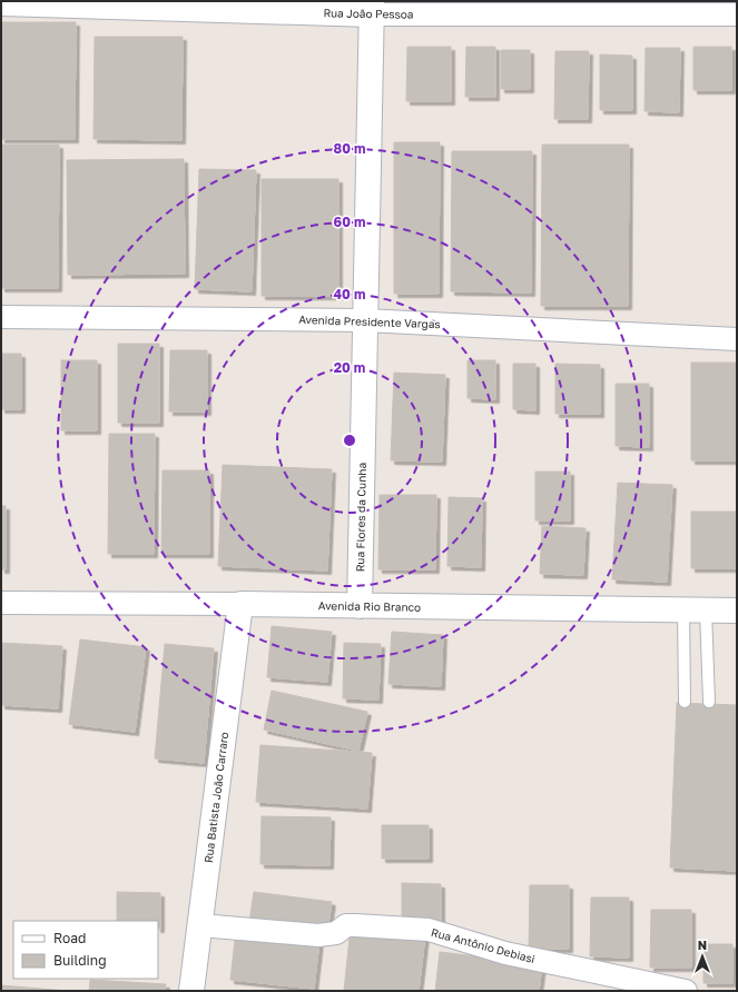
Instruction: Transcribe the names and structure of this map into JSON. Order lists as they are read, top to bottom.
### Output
{
  "streets": {
    "street": [
      "Rua João Pessoa",
      "Avenida Presidente Vargas",
      "Rua Flores da Cunha",
      "Avenida Rio Branco",
      "Rua Batista João Carraro",
      "Rua Antônio Debiasi"
    ]
  },
  "crossings": [
    ["Rua João Pessoa", "Rua Flores da Cunha"],
    ["Avenida Presidente Vargas", "Rua Flores da Cunha"],
    ["Rua Flores da Cunha", "Avenida Rio Branco"],
    ["Avenida Rio Branco", "Rua Batista João Carraro"],
    ["Rua Batista João Carraro", "Rua Antônio Debiasi"]
  ],
  "legend": ["Road", "Building"],
  "north": "top",
  "rings": [
    "80 m",
    "60 m",
    "40 m",
    "20 m"
  ]
}
